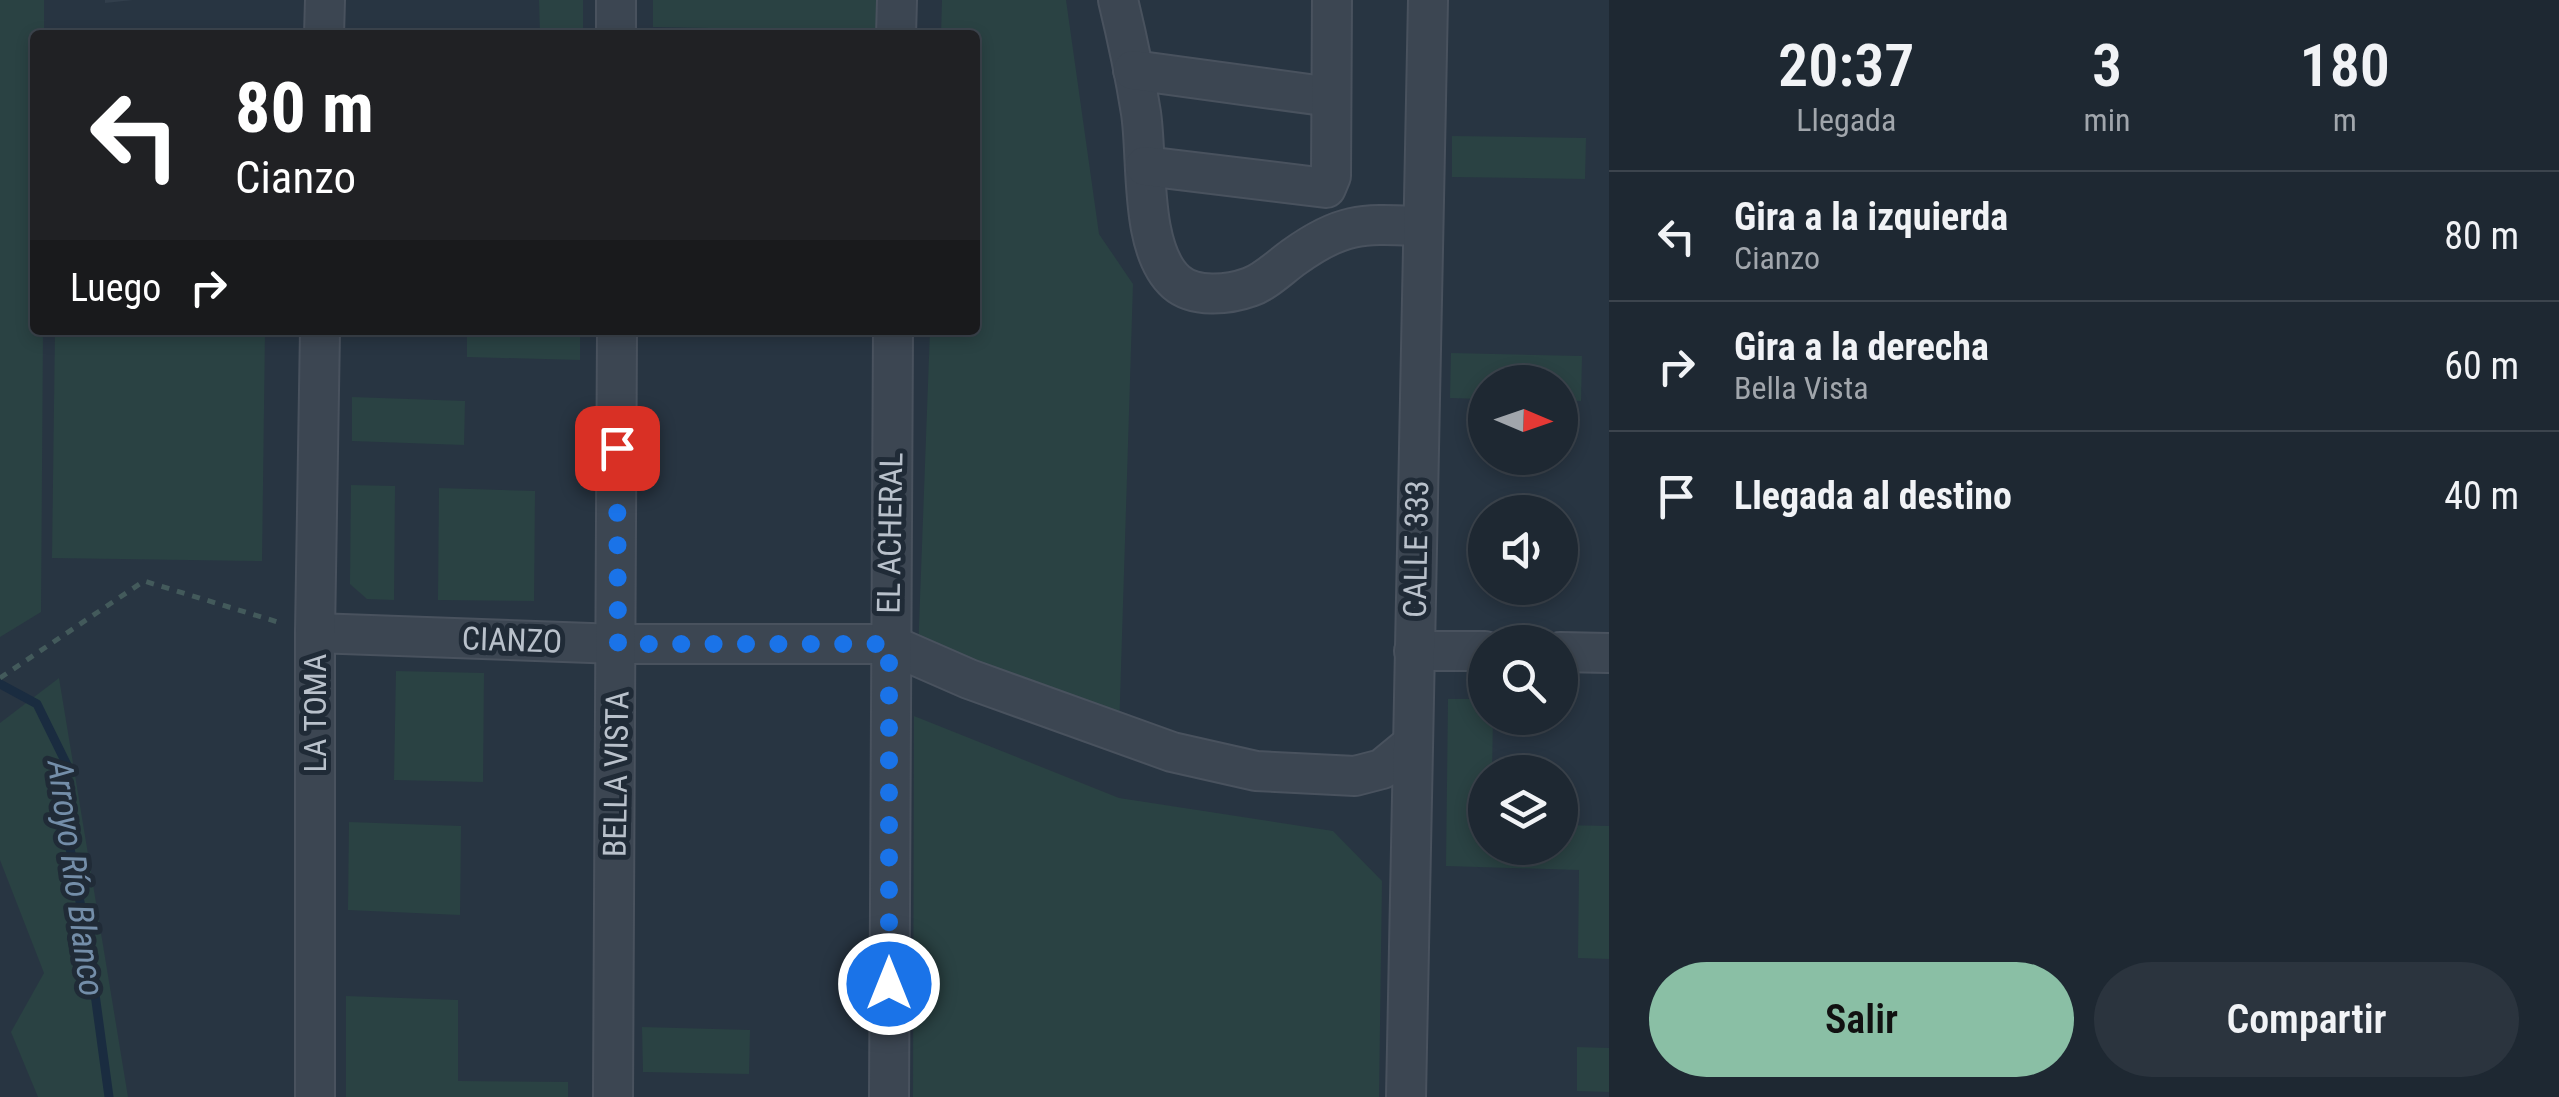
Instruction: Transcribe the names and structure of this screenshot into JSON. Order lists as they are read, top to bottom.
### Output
{
  "streets": {
    "street": [
      "EL ACHERAL",
      "CALLE 333",
      "CIANZO",
      "LA TOMA",
      "BELLA VISTA"
    ]
  },
  "crossings": [
    ["EL ACHERAL", "CIANZO"],
    ["CIANZO", "LA TOMA"],
    ["CIANZO", "BELLA VISTA"]
  ],
  "water": ["Arroyo Río Blanco"],
  "north": "right",
  "page": {
    "eta": [
      "20:37",
      "Llegada",
      "3",
      "min",
      "180",
      "m"
    ],
    "turn": ["80 m", "Cianzo"],
    "list": [
      {
        "name": "Gira a la izquierda",
        "note": "Cianzo",
        "value": "80 m"
      },
      {
        "name": "Gira a la derecha",
        "note": "Bella Vista",
        "value": "60 m"
      },
      {
        "name": "Llegada al destino",
        "value": "40 m"
      }
    ],
    "then": "Luego",
    "buttons": ["Salir", "Compartir"]
  }
}
